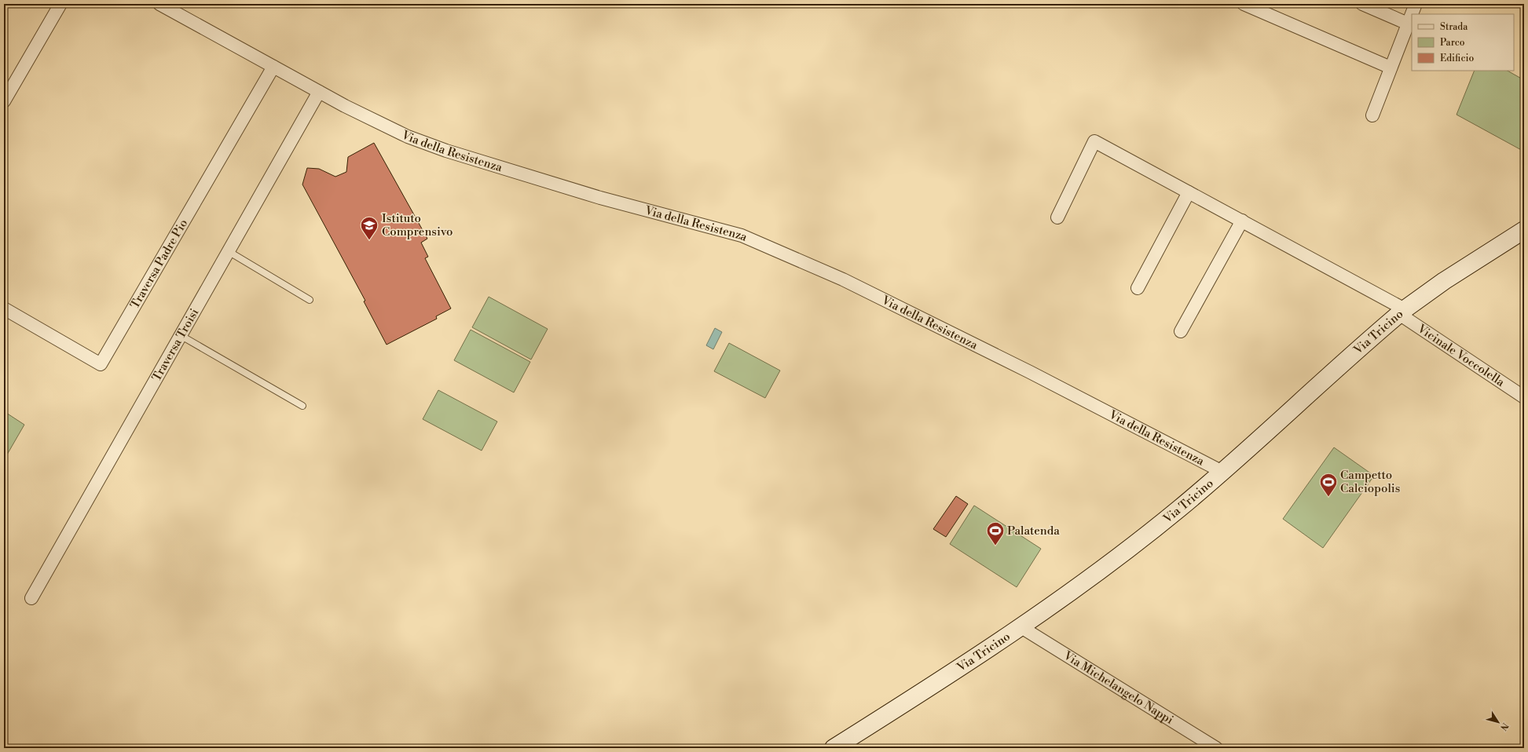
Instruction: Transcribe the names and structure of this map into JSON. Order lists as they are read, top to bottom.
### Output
{
  "streets": {
    "street": [
      "Via della Resistenza",
      "Traversa Padre Pio",
      "Via Tricino",
      "Traversa Troisi",
      "Vicinale Voccolella",
      "Via Michelangelo Nappi"
    ]
  },
  "crossings": [
    ["Via della Resistenza", "Traversa Padre Pio"],
    ["Via della Resistenza", "Via Tricino"],
    ["Via della Resistenza", "Traversa Troisi"],
    ["Via Tricino", "Vicinale Voccolella"],
    ["Via Tricino", "Via Michelangelo Nappi"]
  ],
  "places": {
    "school or university": ["Istituto Comprensivo"],
    "sports": ["Campetto Calciopolis", "Palatenda"]
  },
  "legend": ["Strada", "Parco", "Edificio"],
  "north": "bottom right"
}
